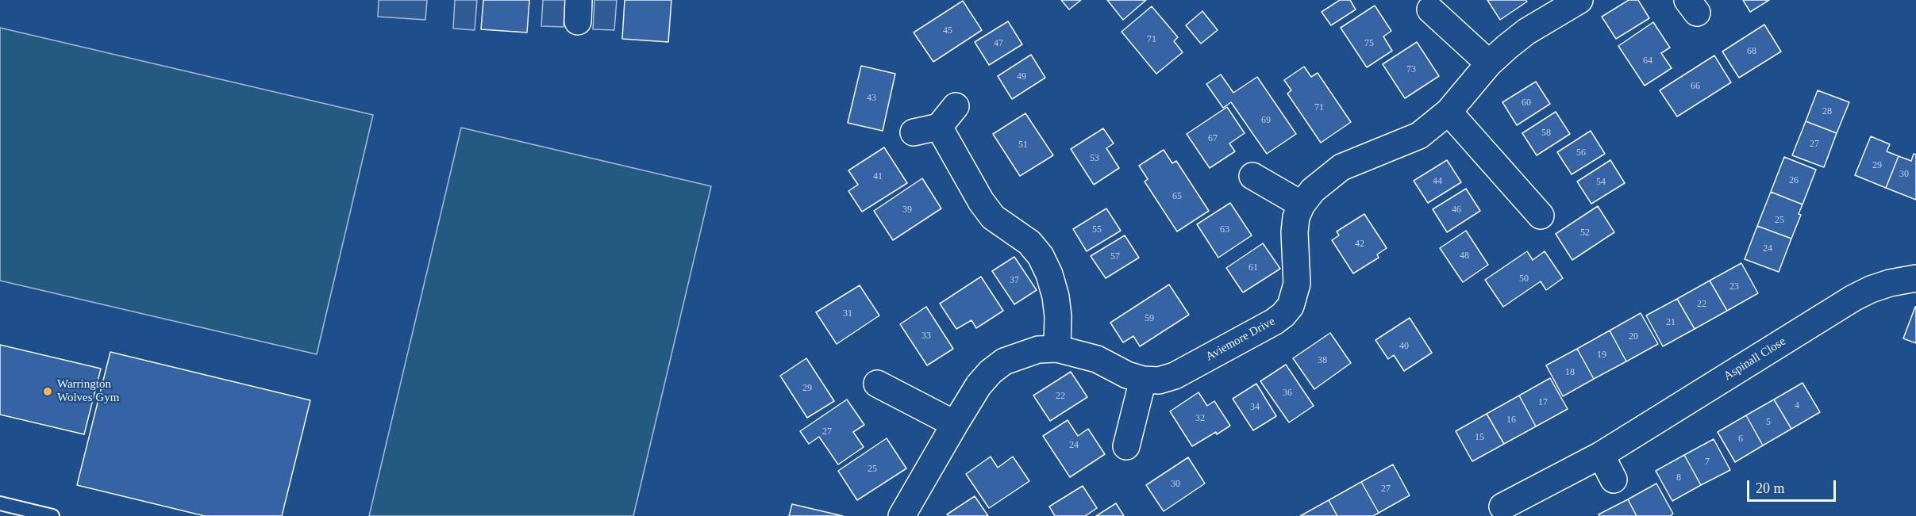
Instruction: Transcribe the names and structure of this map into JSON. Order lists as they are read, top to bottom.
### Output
{
  "streets": {
    "street": ["Aviemore Drive", "Aspinall Close"]
  },
  "places": ["Warrington Wolves Gym"],
  "house_numbers": [
    "45",
    "71",
    "47",
    "75",
    "68",
    "64",
    "73",
    "49",
    "66",
    "43",
    "60",
    "71",
    "28",
    "69",
    "58",
    "67",
    "27",
    "51",
    "56",
    "53",
    "29",
    "30",
    "41",
    "26",
    "44",
    "54",
    "65",
    "39",
    "46",
    "25",
    "55",
    "63",
    "52",
    "42",
    "24",
    "48",
    "57",
    "61",
    "50",
    "37",
    "23",
    "22",
    "31",
    "59",
    "21",
    "33",
    "20",
    "40",
    "19",
    "38",
    "18",
    "29",
    "36",
    "22",
    "17",
    "4",
    "34",
    "32",
    "16",
    "5",
    "27",
    "15",
    "6",
    "24",
    "7",
    "25",
    "8",
    "30",
    "27"
  ],
  "scale_bar": "20 m"
}
